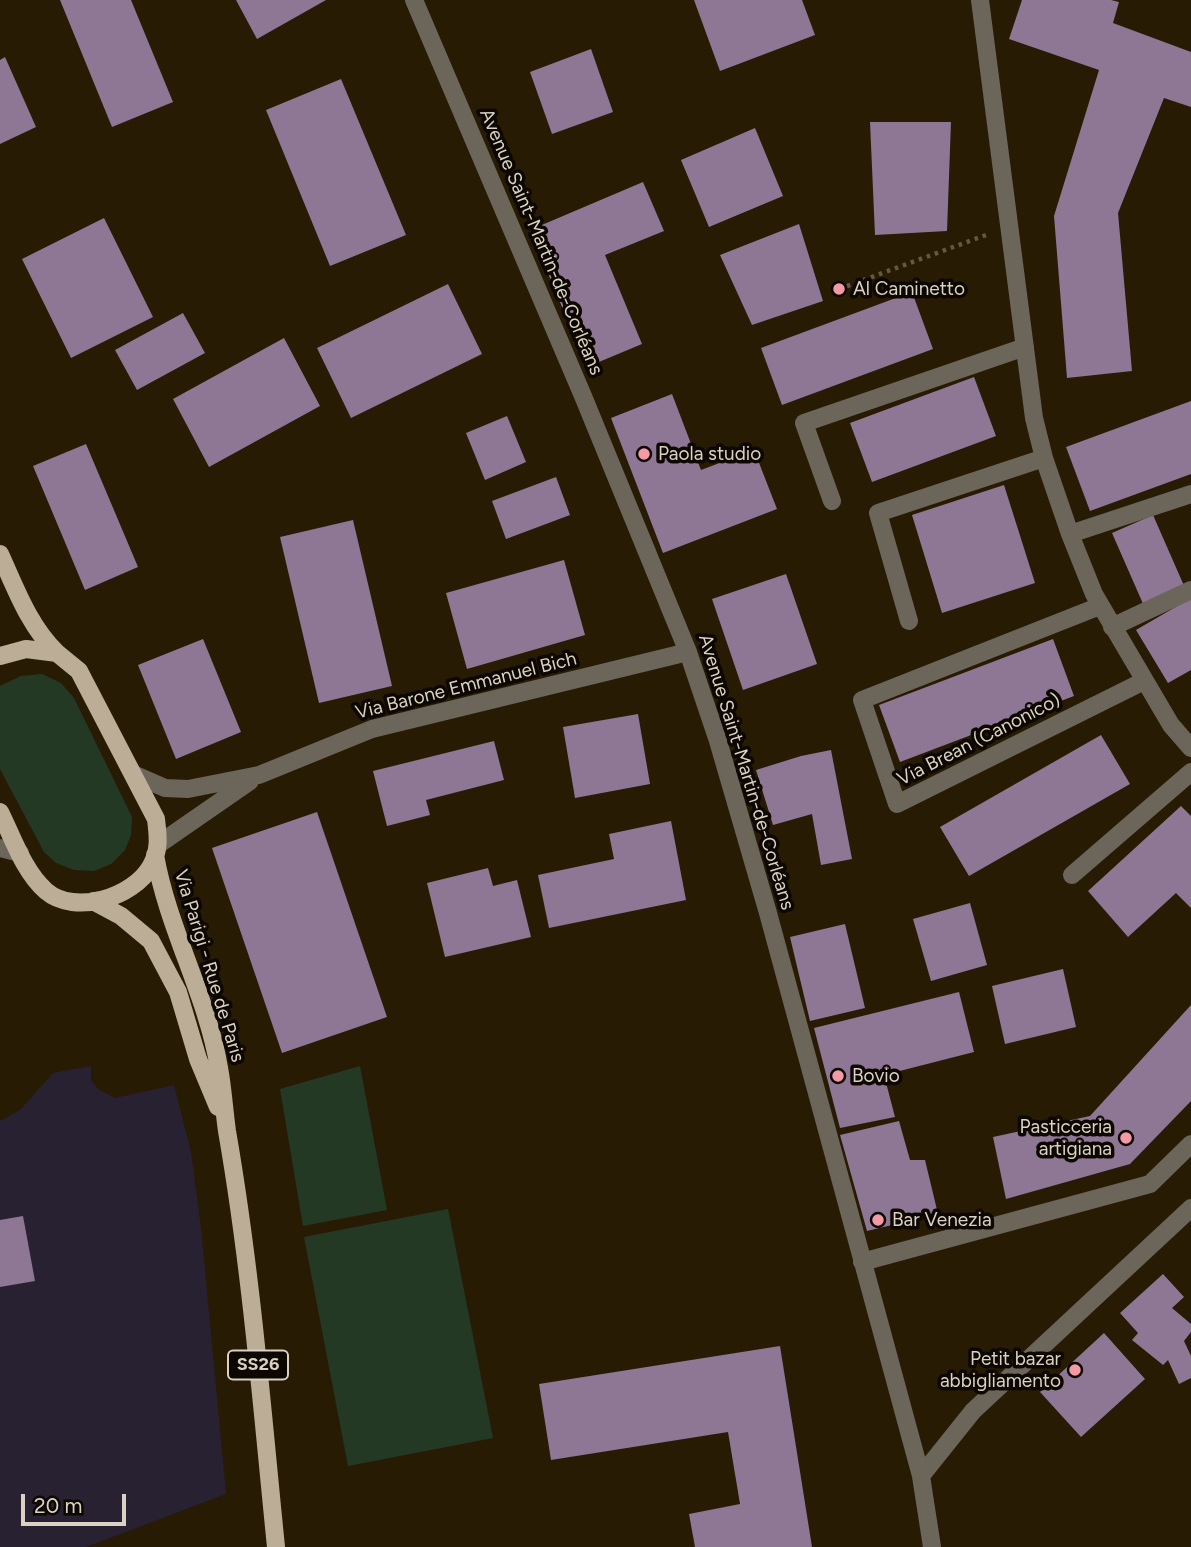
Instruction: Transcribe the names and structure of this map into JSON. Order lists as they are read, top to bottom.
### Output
{
  "streets": {
    "main road": ["Via Parigi - Rue de Paris", "SS26"],
    "street": ["Avenue Saint-Martin-de-Corléans", "Via Barone Emmanuel Bich", "Via Brean (Canonico)"]
  },
  "crossings": [
    ["Avenue Saint-Martin-de-Corléans", "Via Barone Emmanuel Bich"],
    ["Via Barone Emmanuel Bich", "Via Parigi - Rue de Paris"]
  ],
  "places": [
    "Al Caminetto",
    "Paola studio",
    "Bovio",
    "Pasticceria artigiana",
    "Bar Venezia",
    "Petit bazar abbigliamento"
  ],
  "scale_bar": "20 m"
}
